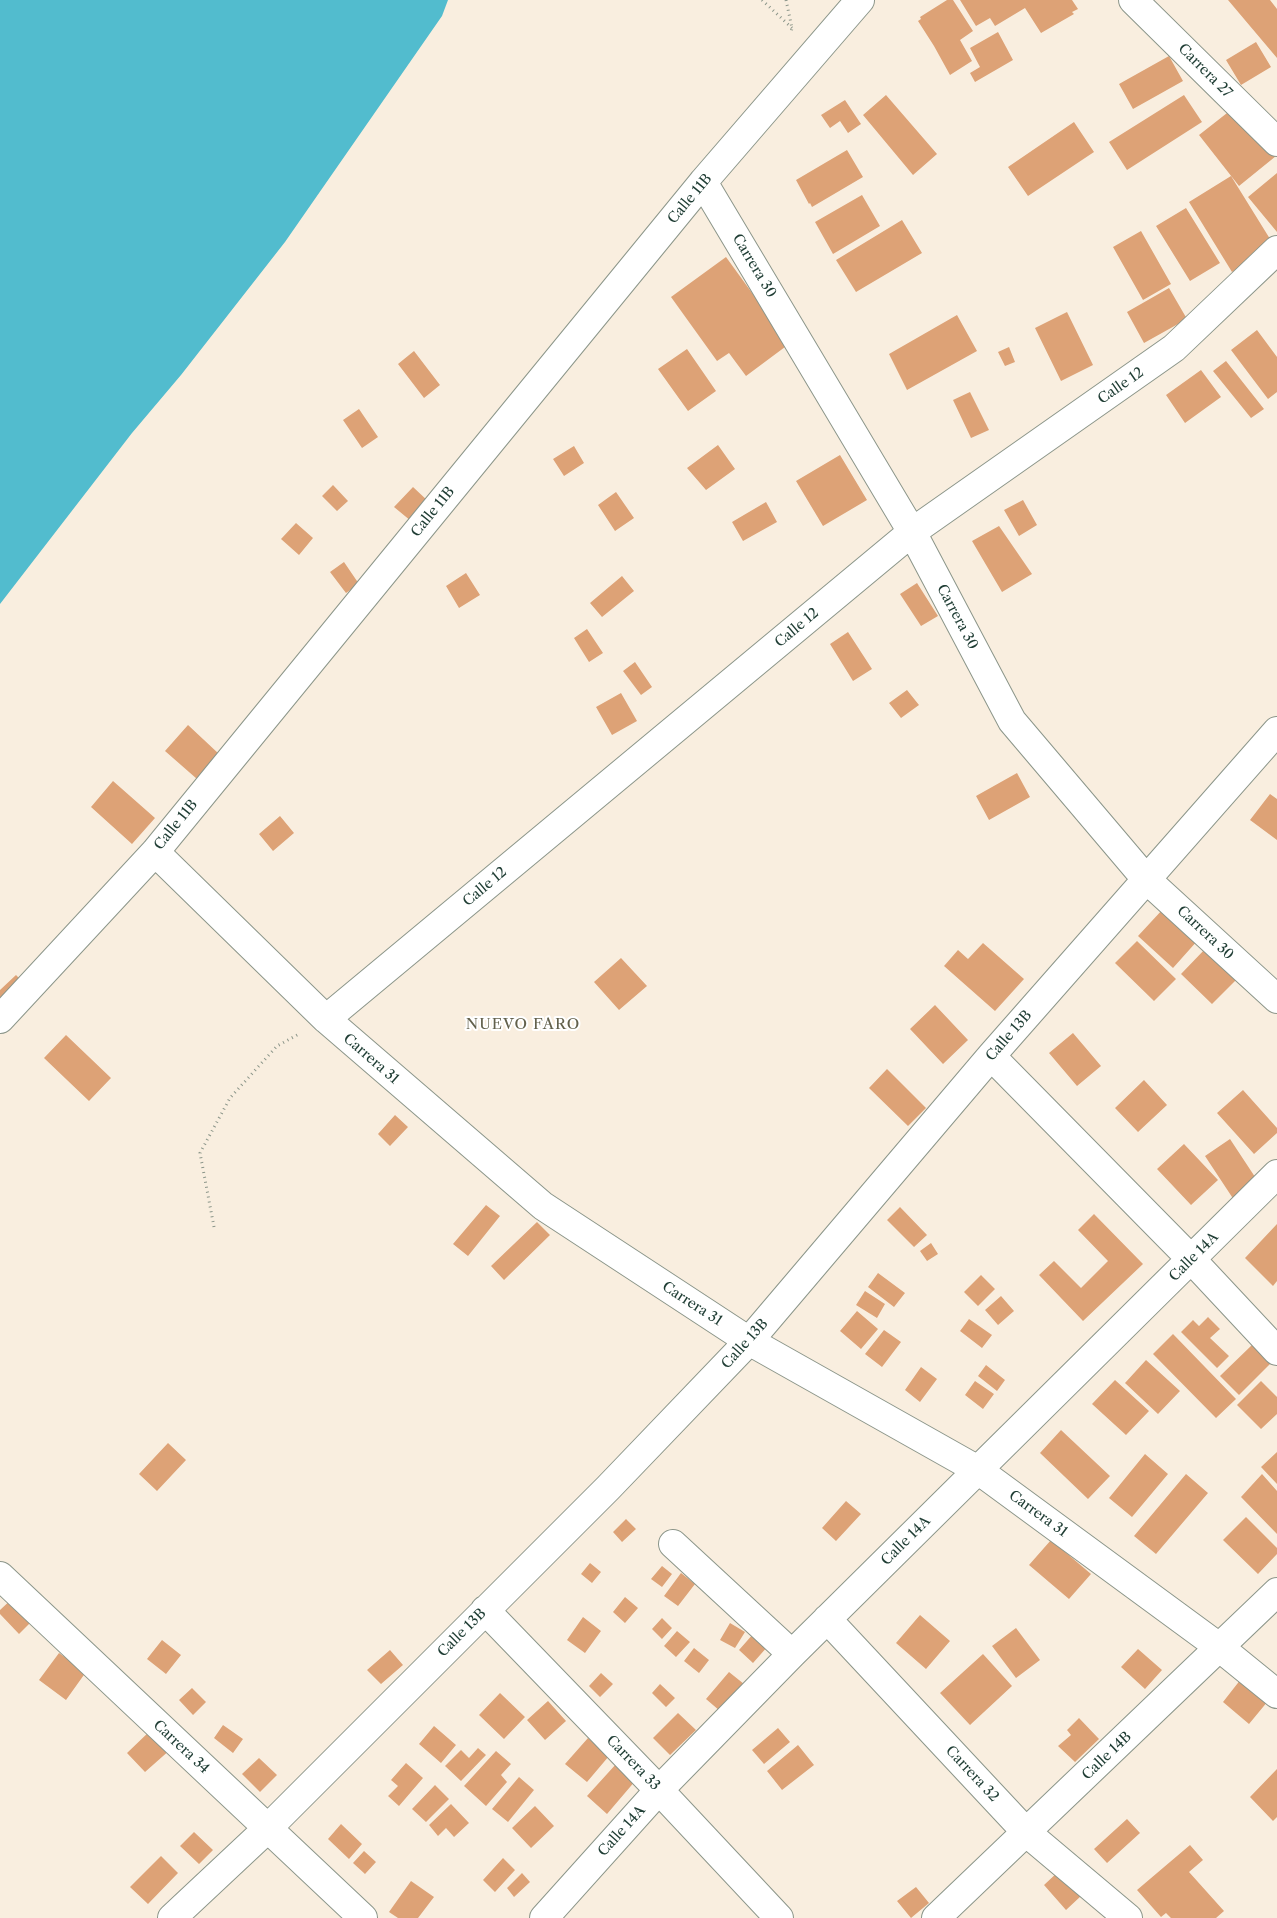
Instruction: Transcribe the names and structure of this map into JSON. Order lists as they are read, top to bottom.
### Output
{
  "streets": {
    "street": [
      "Carrera 27",
      "Calle 11B",
      "Carrera 30",
      "Calle 12",
      "Calle 13B",
      "Carrera 31",
      "Calle 14A",
      "Carrera 34",
      "Calle 14B",
      "Carrera 33",
      "Carrera 32"
    ]
  },
  "crossings": [
    ["Calle 11B", "Carrera 30"],
    ["Calle 11B", "Carrera 31"],
    ["Carrera 30", "Calle 12"],
    ["Carrera 30", "Calle 13B"],
    ["Calle 12", "Carrera 31"],
    ["Calle 13B", "Carrera 31"],
    ["Calle 13B", "Carrera 34"],
    ["Calle 13B", "Carrera 33"],
    ["Carrera 31", "Calle 14A"],
    ["Carrera 31", "Calle 14B"],
    ["Calle 14A", "Carrera 33"],
    ["Calle 14A", "Carrera 32"],
    ["Calle 14B", "Carrera 32"]
  ],
  "districts": ["NUEVO FARO"]
}
